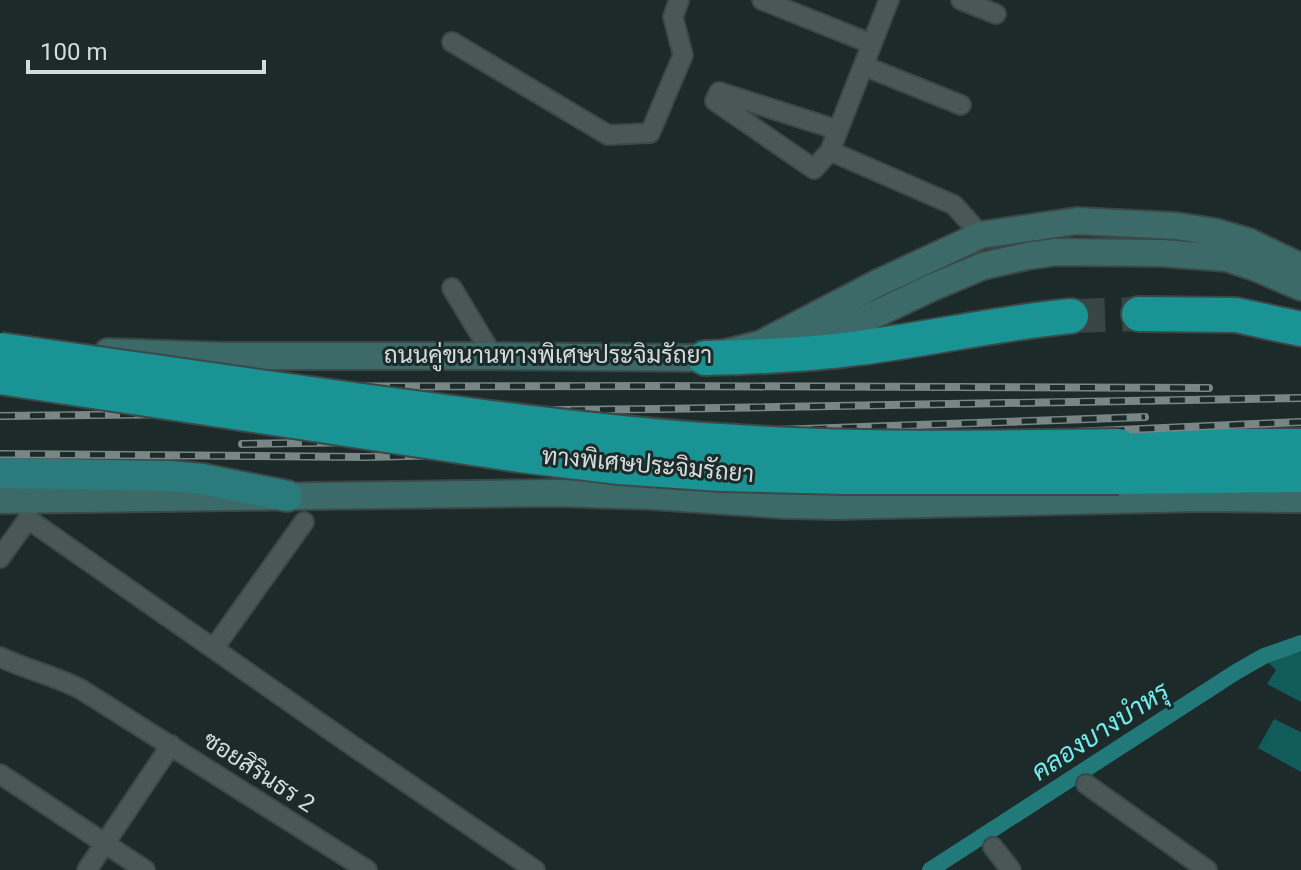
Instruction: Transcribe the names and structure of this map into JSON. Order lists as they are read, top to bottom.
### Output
{
  "streets": {
    "highway": ["ทางพิเศษประจิมรัถยา"],
    "main road": ["ถนนคู่ขนานทางพิเศษประจิมรัถยา"],
    "street": ["ซอยสิรินธร 2"]
  },
  "crossings": [
    ["ถนนคู่ขนานทางพิเศษประจิมรัถยา", "ทางพิเศษประจิมรัถยา"]
  ],
  "water": ["คลองบางบำหรุ"],
  "scale_bar": "100 m"
}
